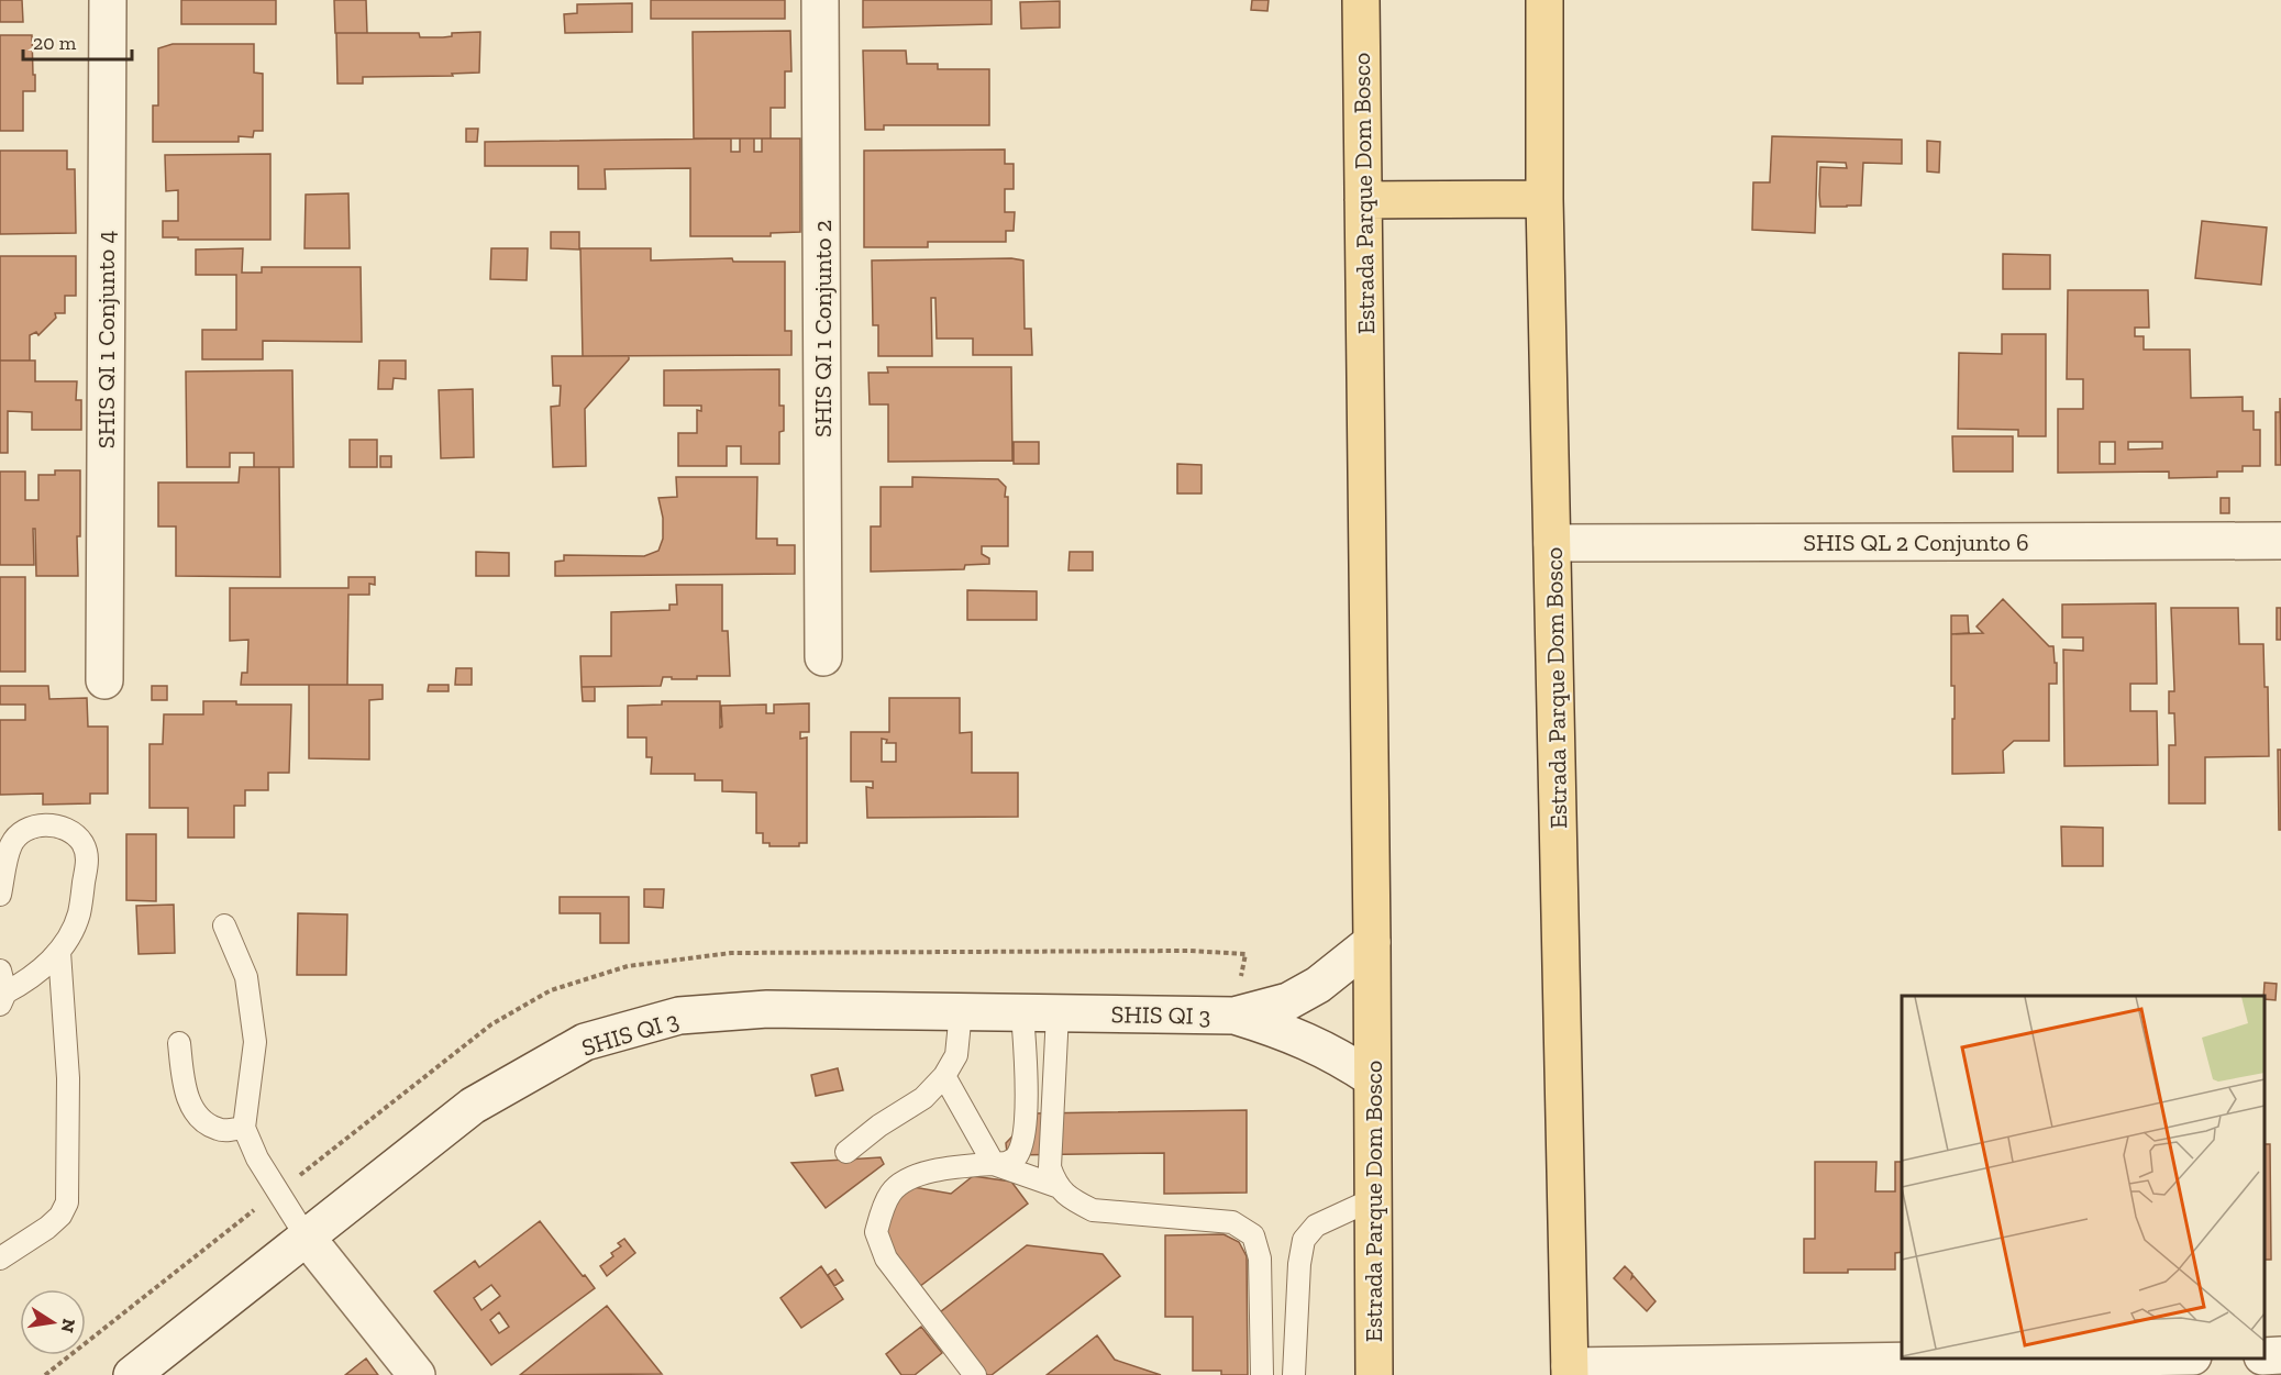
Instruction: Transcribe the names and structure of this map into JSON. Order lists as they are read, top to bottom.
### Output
{
  "streets": {
    "main road": ["Estrada Parque Dom Bosco"],
    "street": [
      "SHIS QI 1 Conjunto 2",
      "SHIS QI 1 Conjunto 4",
      "SHIS QL 2 Conjunto 6",
      "SHIS QI 3"
    ]
  },
  "crossings": [
    ["Estrada Parque Dom Bosco", "SHIS QL 2 Conjunto 6"],
    ["Estrada Parque Dom Bosco", "SHIS QI 3"]
  ],
  "scale_bar": "20 m",
  "north": "right"
}
